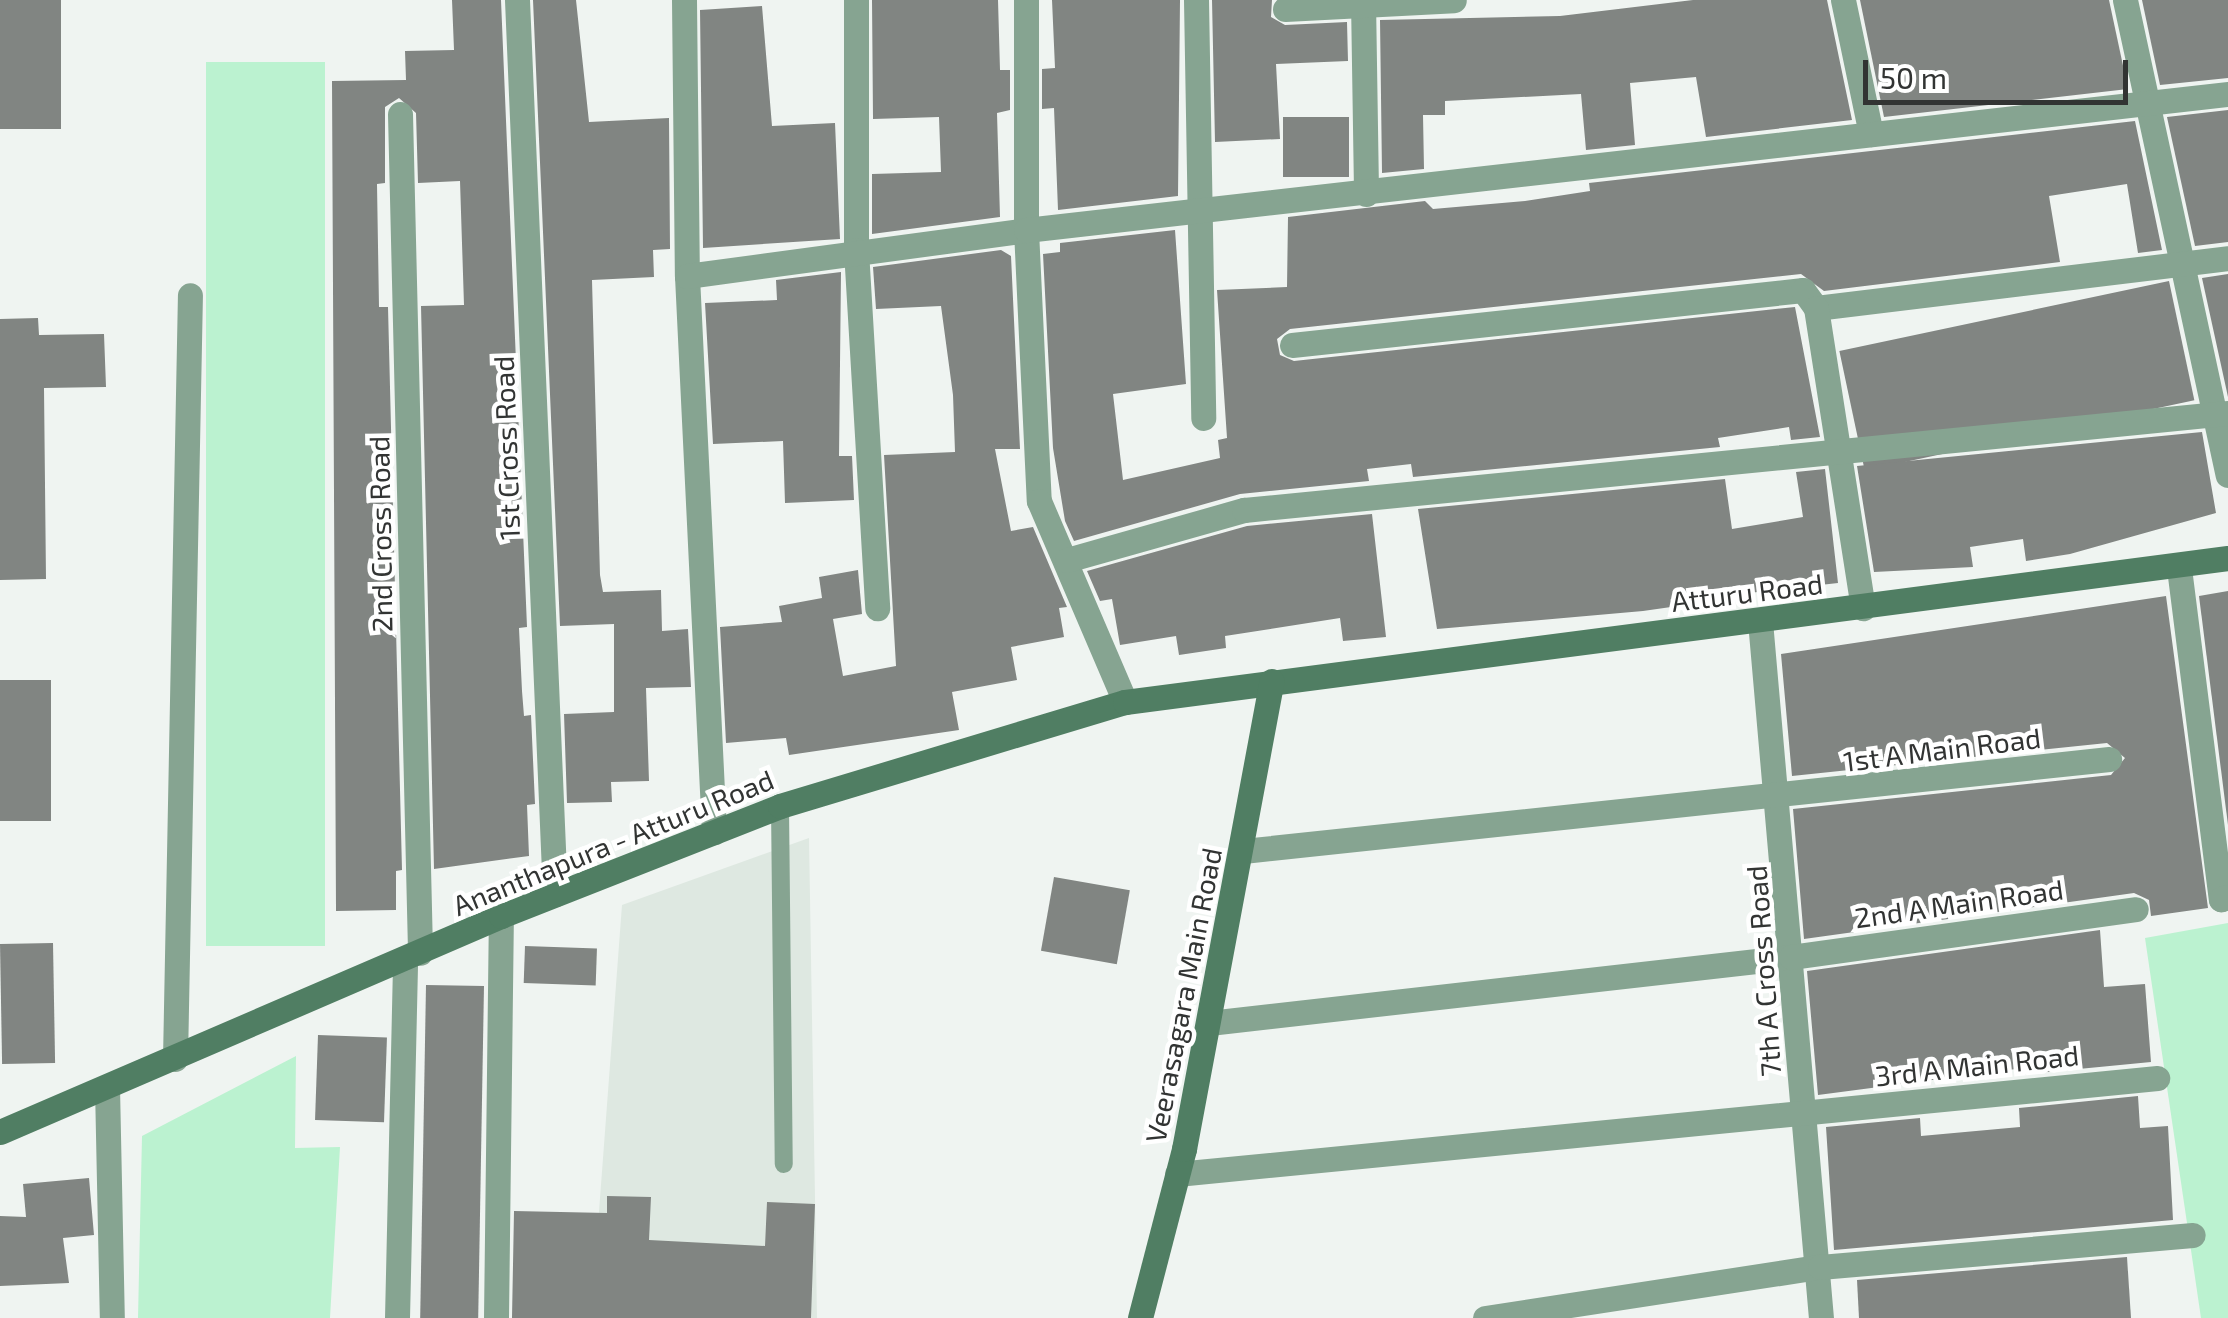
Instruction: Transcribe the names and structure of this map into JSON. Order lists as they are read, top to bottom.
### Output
{
  "streets": {
    "street": [
      "1st Cross Road",
      "2nd Cross Road",
      "Atturu Road",
      "1st A Main Road",
      "Ananthapura - Atturu Road",
      "2nd A Main Road",
      "7th A Cross Road",
      "Veerasagara Main Road",
      "3rd A Main Road"
    ]
  },
  "crossings": [
    ["1st Cross Road", "Ananthapura - Atturu Road"],
    ["2nd Cross Road", "Ananthapura - Atturu Road"],
    ["Atturu Road", "Ananthapura - Atturu Road"],
    ["Atturu Road", "7th A Cross Road"],
    ["Atturu Road", "Veerasagara Main Road"],
    ["1st A Main Road", "7th A Cross Road"],
    ["1st A Main Road", "Veerasagara Main Road"],
    ["Ananthapura - Atturu Road", "Veerasagara Main Road"],
    ["2nd A Main Road", "7th A Cross Road"],
    ["2nd A Main Road", "Veerasagara Main Road"],
    ["7th A Cross Road", "3rd A Main Road"],
    ["Veerasagara Main Road", "3rd A Main Road"]
  ],
  "scale_bar": "50 m"
}
